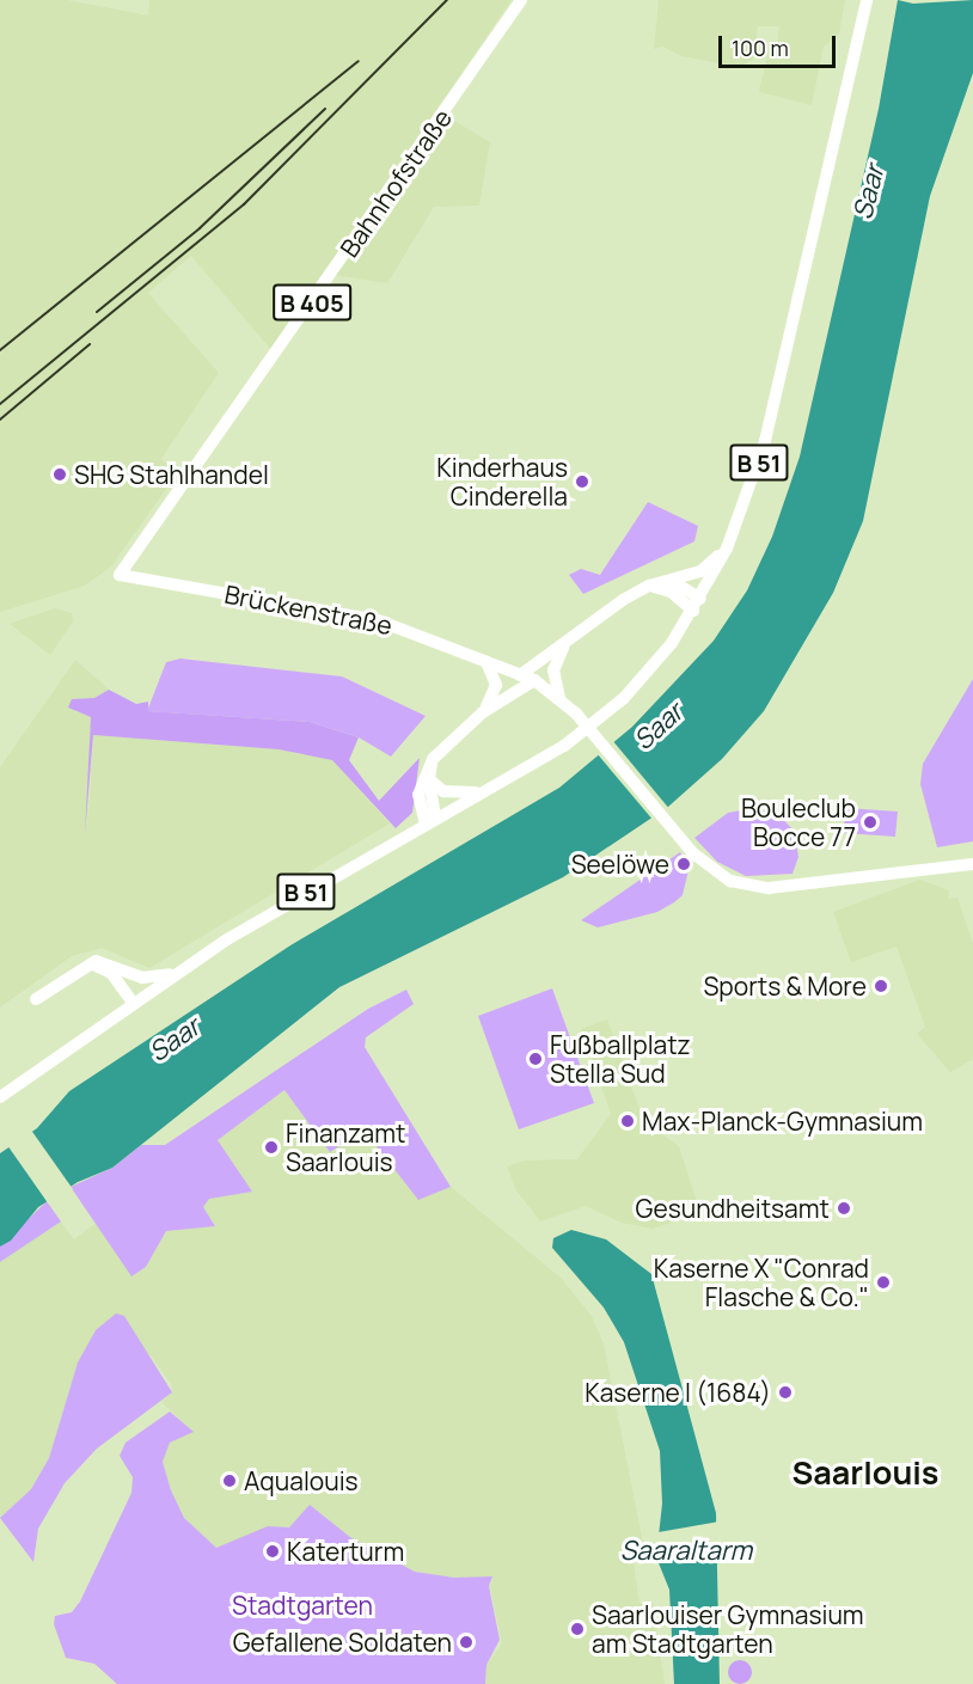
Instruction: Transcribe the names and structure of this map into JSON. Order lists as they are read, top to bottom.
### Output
{
  "streets": {
    "main road": [
      "Bahnhofstraße",
      "B 405",
      "B 51",
      "Brückenstraße"
    ]
  },
  "crossings": [
    ["Bahnhofstraße", "Brückenstraße"]
  ],
  "districts": ["Saarlouis"],
  "water": ["Saar", "Saaraltarm"],
  "parks": ["Stadtgarten"],
  "places": [
    "SHG Stahlhandel",
    "Kinderhaus Cinderella",
    "Bouleclub Bocce 77",
    "Seelöwe",
    "Sports & More",
    "Fußballplatz Stella Sud",
    "Max-Planck-Gymnasium",
    "Finanzamt Saarlouis",
    "Gesundheitsamt",
    "Kaserne X \"Conrad Flasche & Co.\"",
    "Kaserne I (1684)",
    "Aqualouis",
    "Katerturm",
    "Saarlouiser Gymnasium am Stadtgarten",
    "Gefallene Soldaten"
  ],
  "scale_bar": "100 m"
}
